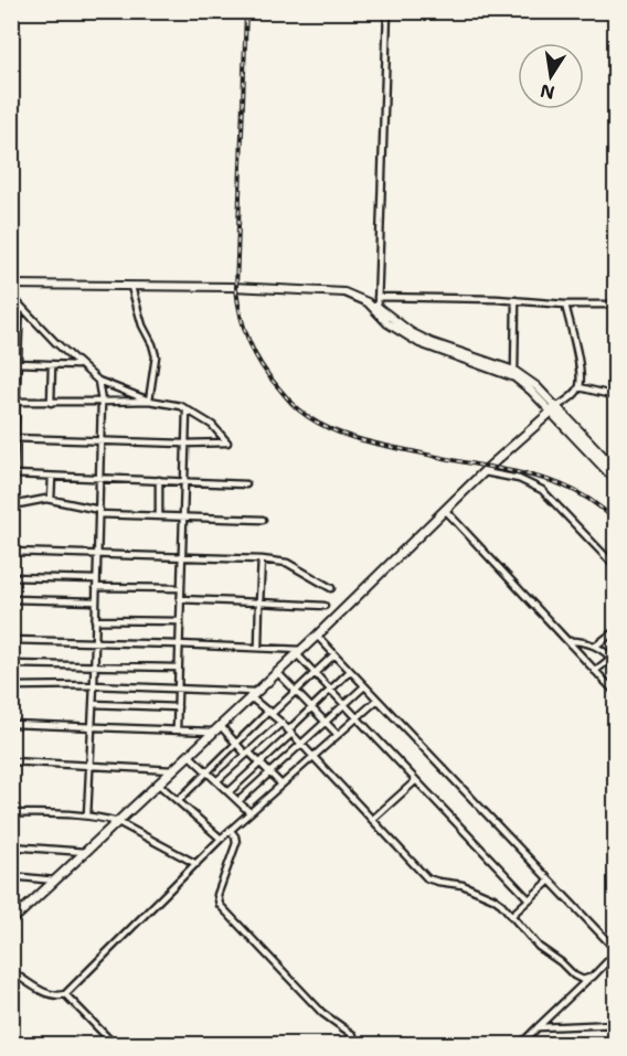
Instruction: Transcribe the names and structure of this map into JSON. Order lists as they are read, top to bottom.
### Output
{
  "north": "bottom"
}
